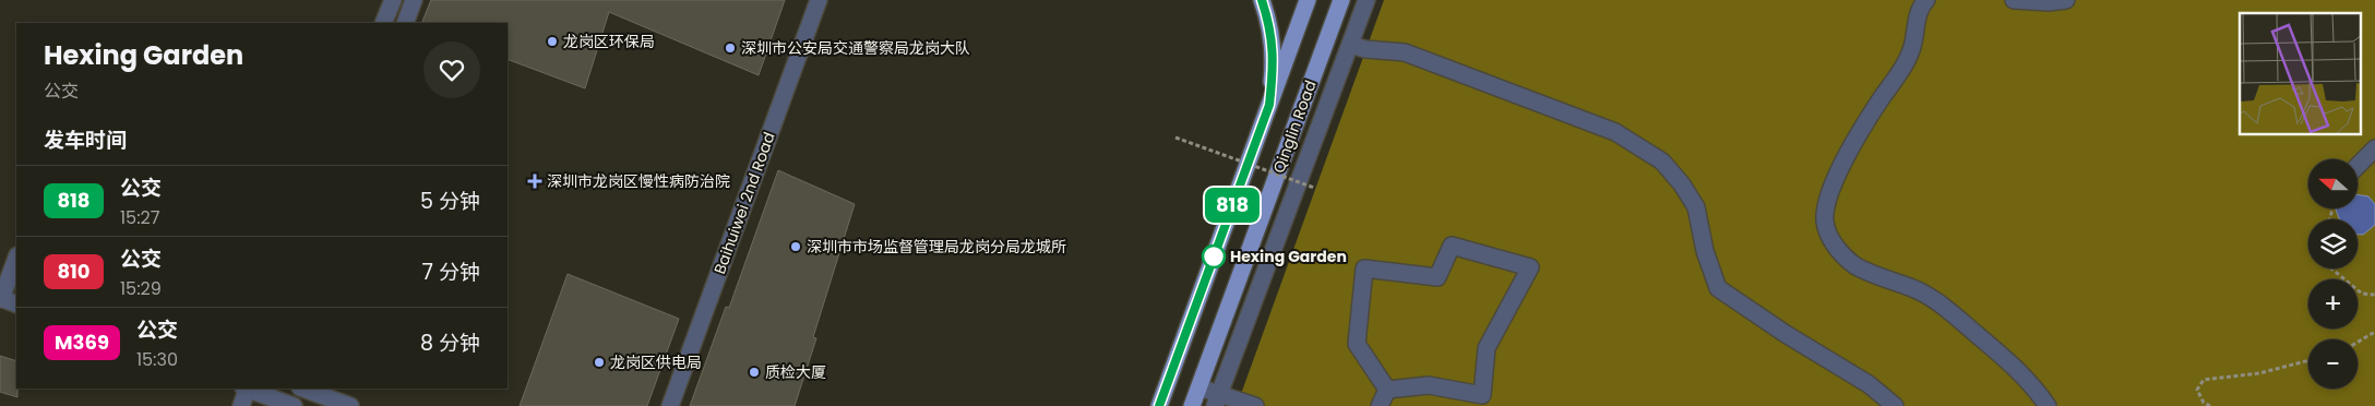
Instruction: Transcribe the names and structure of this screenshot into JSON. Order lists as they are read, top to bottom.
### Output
{
  "streets": {
    "main road": ["Qinglin Road"],
    "street": ["Baihuiwei 2nd Road"]
  },
  "places": {
    "other": [
      "龙岗区环保局",
      "深圳市公安局交通警察局龙岗大队",
      "深圳市市场监督管理局龙岗分局龙城所",
      "Hexing Garden",
      "龙岗区供电局",
      "质检大厦"
    ],
    "health": ["深圳市龙岗区慢性病防治院"]
  },
  "lines": ["bus line 818"],
  "north": "left",
  "page": {
    "on_map": "818",
    "heading": [
      ["Hexing Garden", "公交"],
      "发车时间"
    ],
    "map_buttons": ["+", "−"],
    "list": [
      {
        "mark": "818",
        "name": "公交",
        "note": "15:27",
        "value": "5 分钟"
      },
      {
        "mark": "810",
        "name": "公交",
        "note": "15:29",
        "value": "7 分钟"
      },
      {
        "mark": "M369",
        "name": "公交",
        "note": "15:30",
        "value": "8 分钟"
      }
    ]
  }
}
